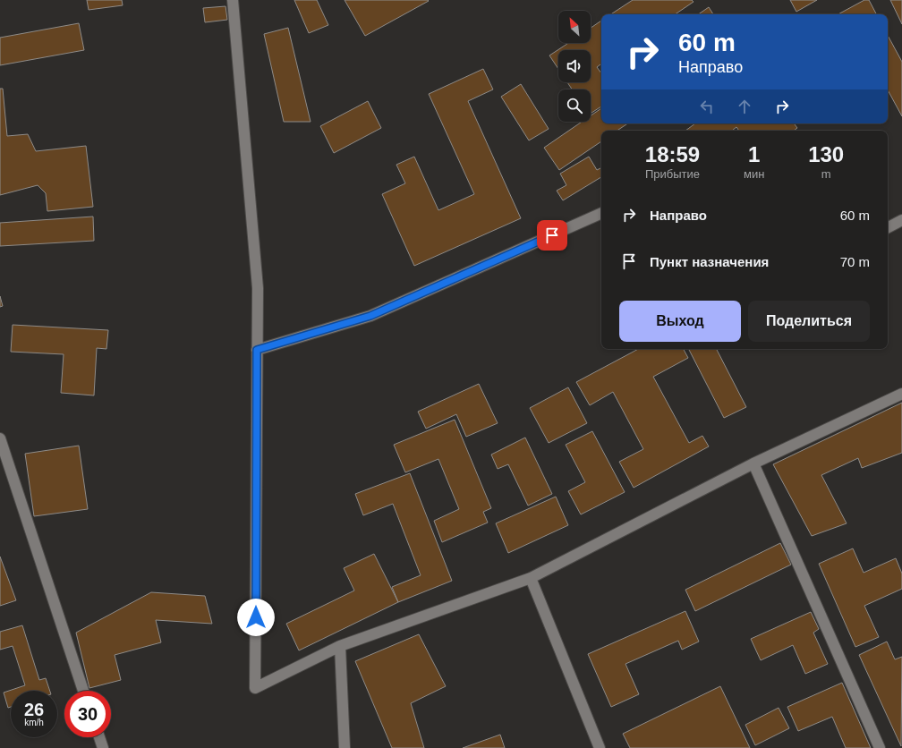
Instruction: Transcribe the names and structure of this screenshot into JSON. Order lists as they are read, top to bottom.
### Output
{
  "north": "top left",
  "page": {
    "turn": ["60 m", "Направо"],
    "eta": [
      "18:59",
      "Прибытие",
      "1",
      "мин",
      "130",
      "m"
    ],
    "list": [
      {
        "name": "Направо",
        "value": "60 m"
      },
      {
        "name": "Пункт назначения",
        "value": "70 m"
      }
    ],
    "buttons": ["Выход", "Поделиться"],
    "speed": "26 km/h",
    "limit": "30"
  }
}
